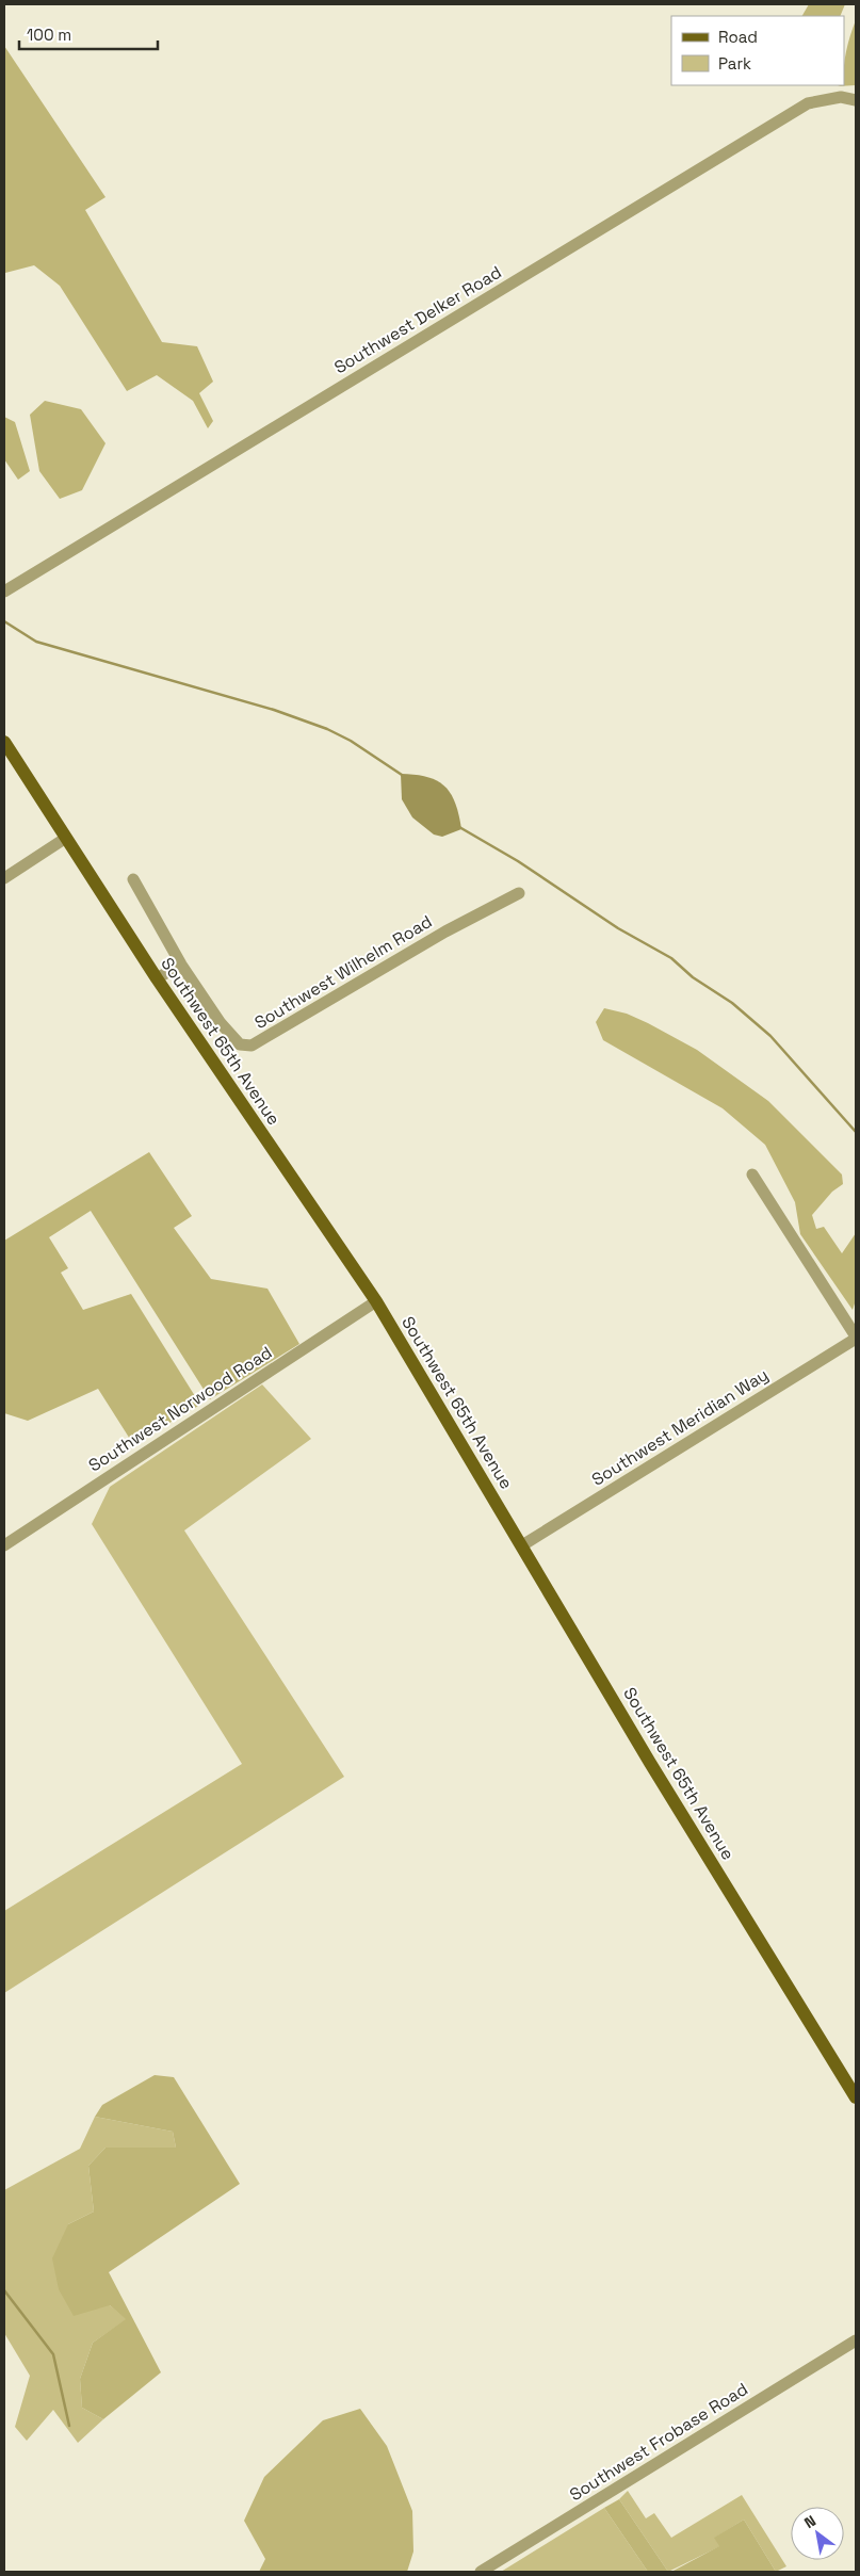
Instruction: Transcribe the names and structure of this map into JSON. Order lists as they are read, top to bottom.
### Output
{
  "streets": {
    "main road": ["Southwest 65th Avenue"],
    "street": [
      "Southwest Delker Road",
      "Southwest Wilhelm Road",
      "Southwest Norwood Road",
      "Southwest Meridian Way",
      "Southwest Frobase Road"
    ]
  },
  "crossings": [
    ["Southwest 65th Avenue", "Southwest Norwood Road"],
    ["Southwest 65th Avenue", "Southwest Meridian Way"]
  ],
  "legend": ["Road", "Park"],
  "scale_bar": "100 m",
  "north": "top left"
}
